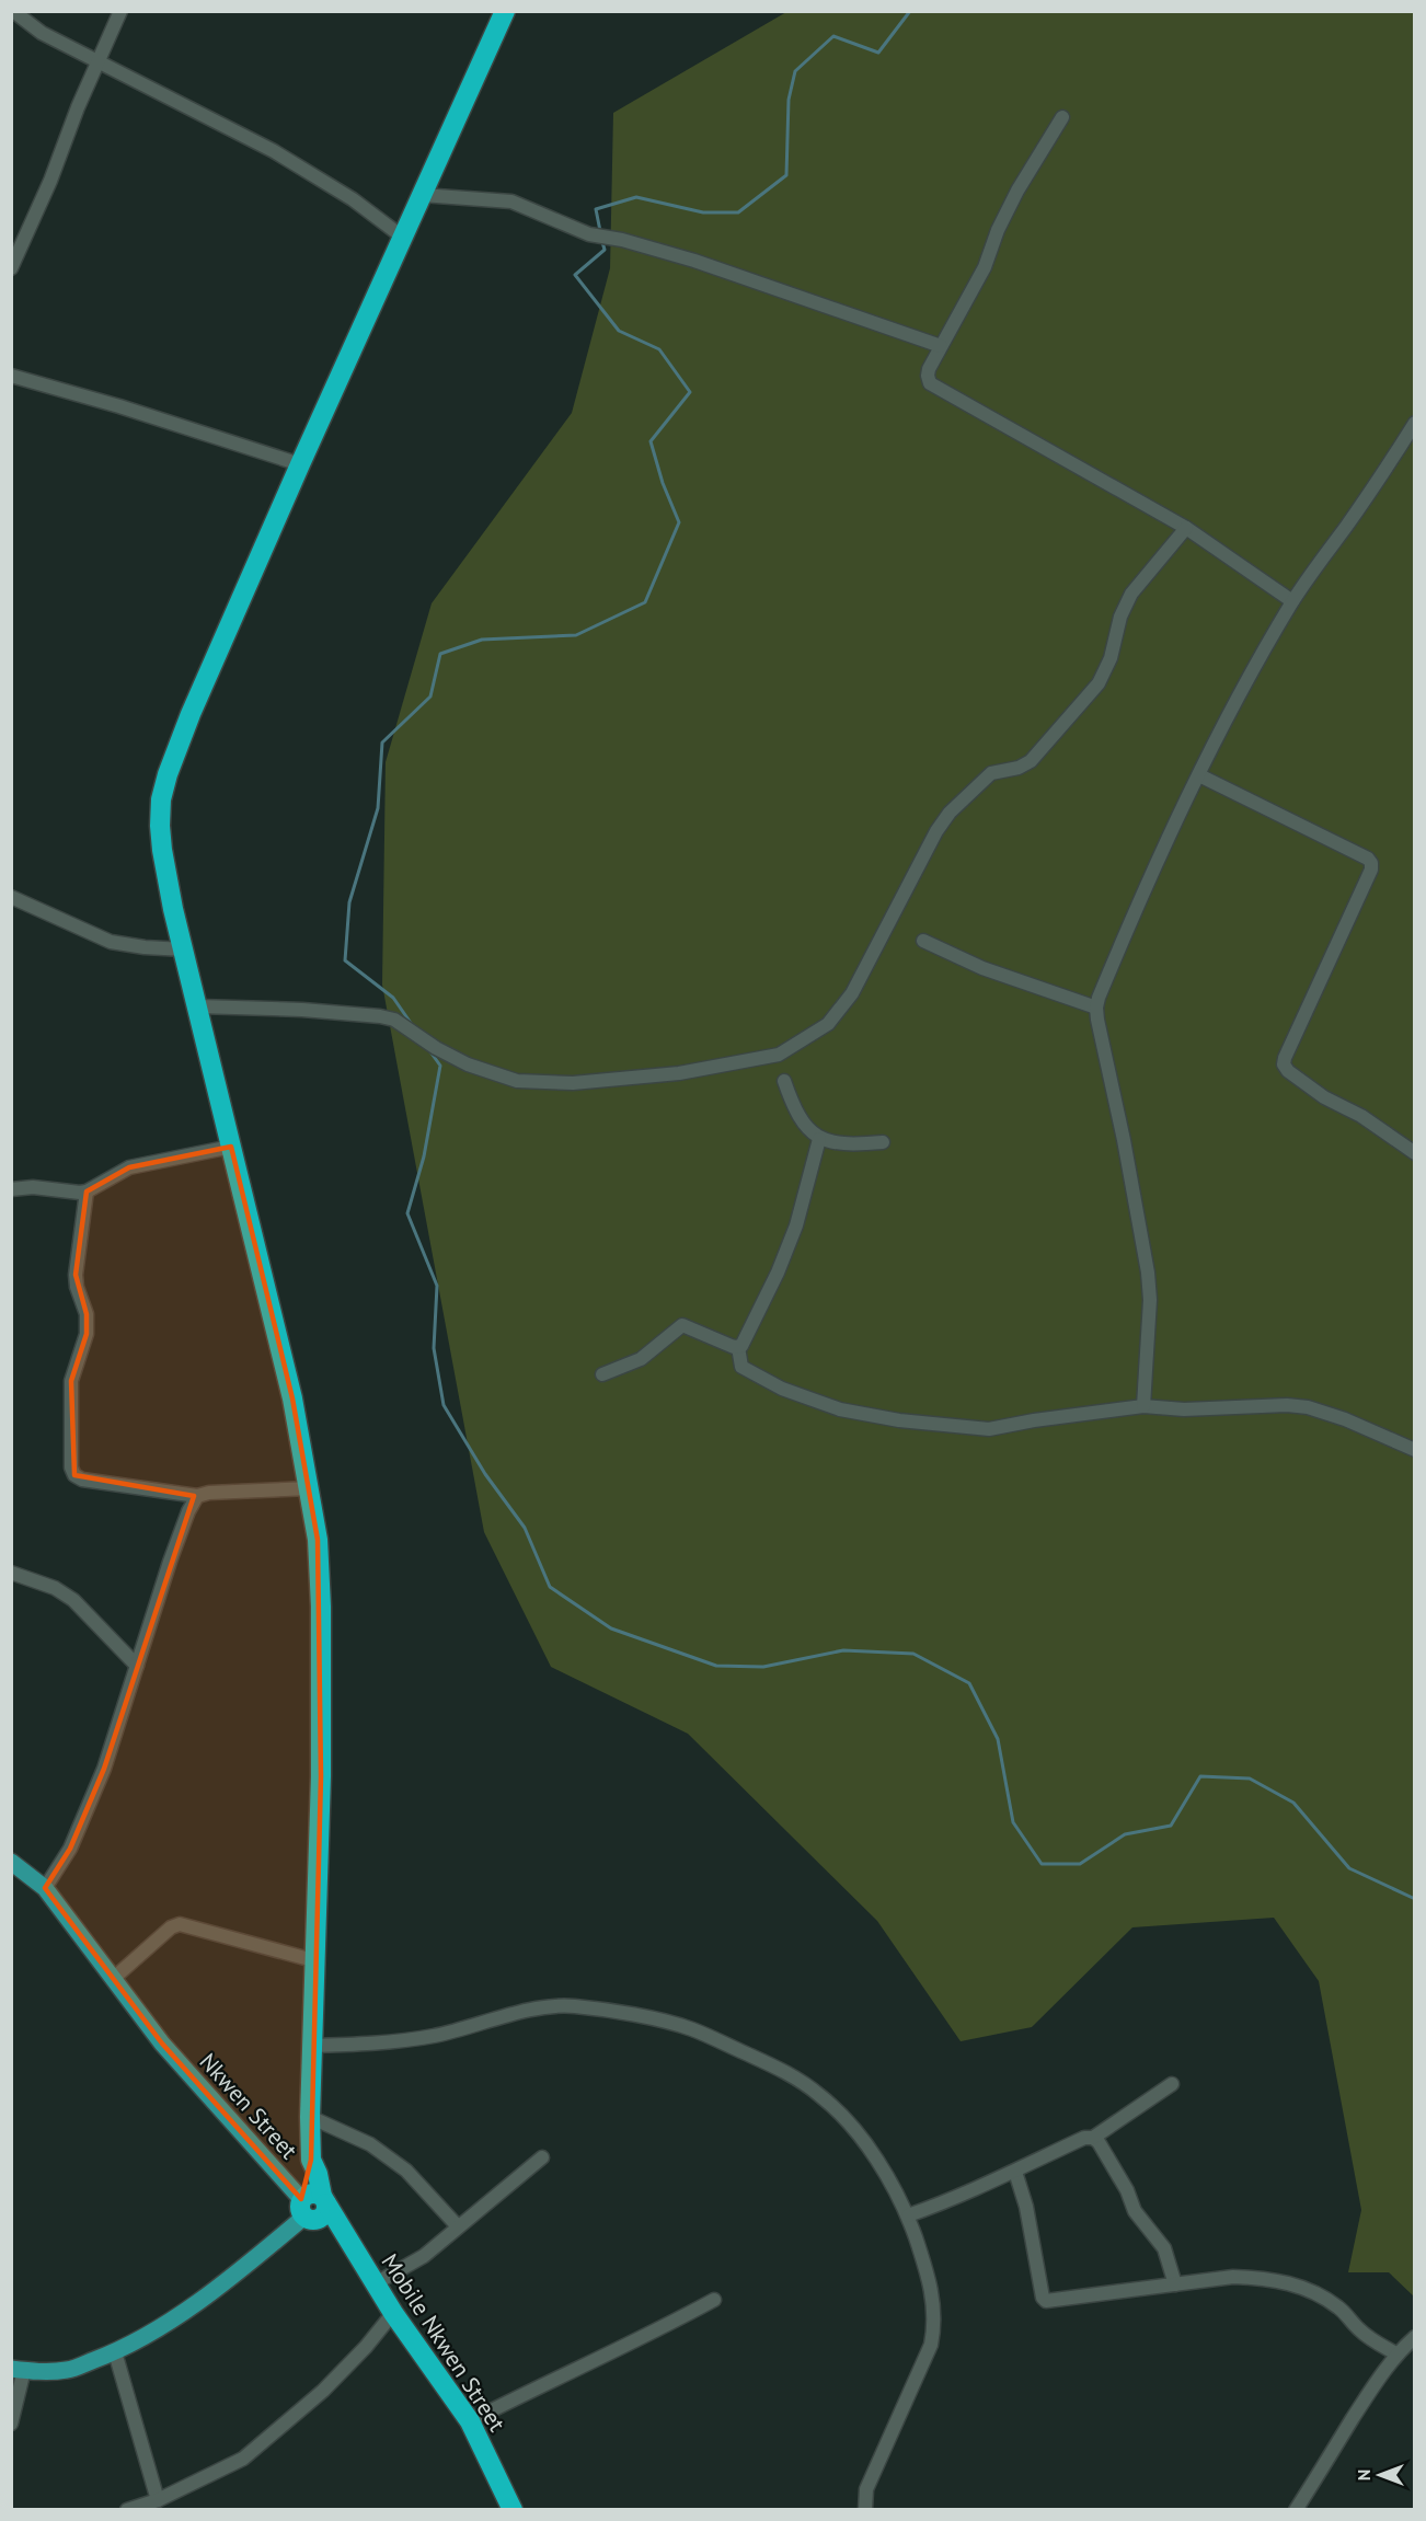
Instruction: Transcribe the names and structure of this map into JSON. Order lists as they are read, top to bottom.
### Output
{
  "streets": {
    "highway": ["Mobile Nkwen Street"],
    "main road": ["Nkwen Street"]
  },
  "crossings": [
    ["Nkwen Street", "Mobile Nkwen Street"]
  ],
  "north": "left"
}
